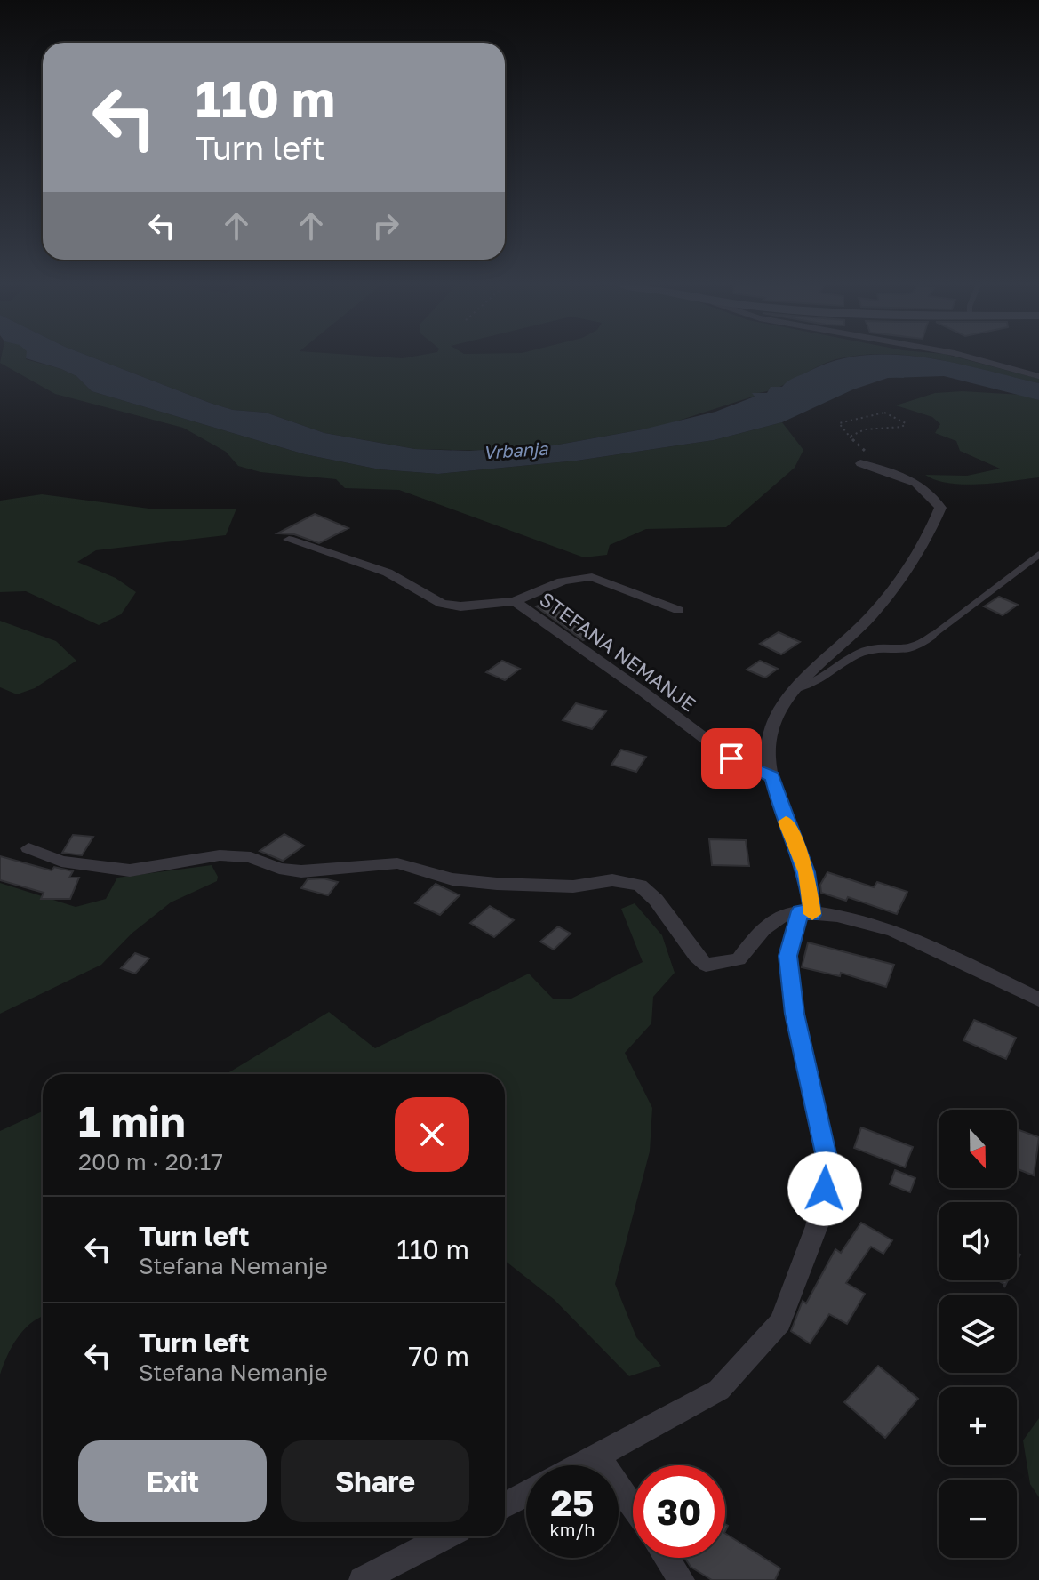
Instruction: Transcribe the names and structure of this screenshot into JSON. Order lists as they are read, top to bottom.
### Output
{
  "streets": {
    "street": ["STEFANA NEMANJE"]
  },
  "water": ["Vrbanja"],
  "north": "bottom",
  "page": {
    "turn": ["110 m", "Turn left"],
    "heading": ["1 min", "200 m · 20:17"],
    "map_buttons": ["+", "−"],
    "list": [
      {
        "name": "Turn left",
        "note": "Stefana Nemanje",
        "value": "110 m"
      },
      {
        "name": "Turn left",
        "note": "Stefana Nemanje",
        "value": "70 m"
      }
    ],
    "buttons": ["Exit", "Share"],
    "speed": "25 km/h",
    "limit": "30"
  }
}
